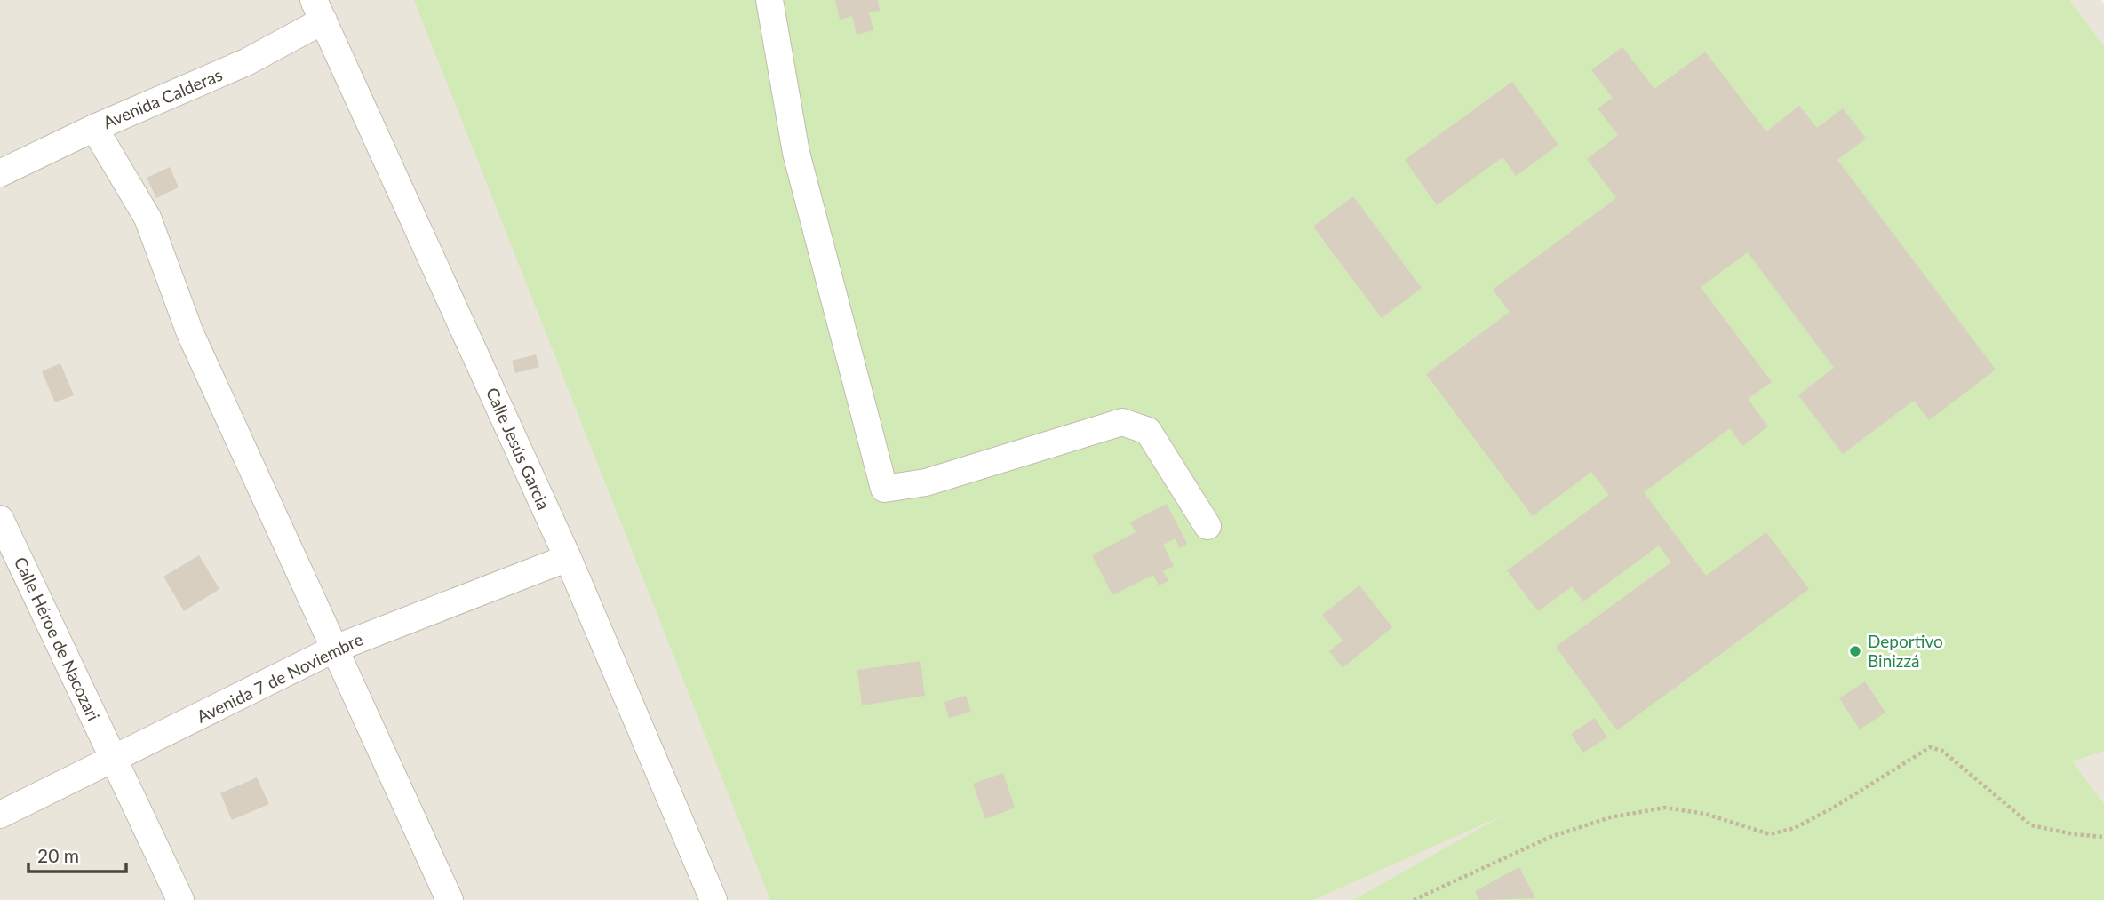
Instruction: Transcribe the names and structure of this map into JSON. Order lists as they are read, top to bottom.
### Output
{
  "streets": {
    "street": [
      "Avenida Calderas",
      "Calle Jesús Garcia",
      "Calle Héroe de Nacozari",
      "Avenida 7 de Noviembre"
    ]
  },
  "crossings": [
    ["Avenida Calderas", "Calle Jesús Garcia"],
    ["Calle Jesús Garcia", "Avenida 7 de Noviembre"],
    ["Calle Héroe de Nacozari", "Avenida 7 de Noviembre"]
  ],
  "places": ["Deportivo Binizzá"],
  "scale_bar": "20 m"
}
